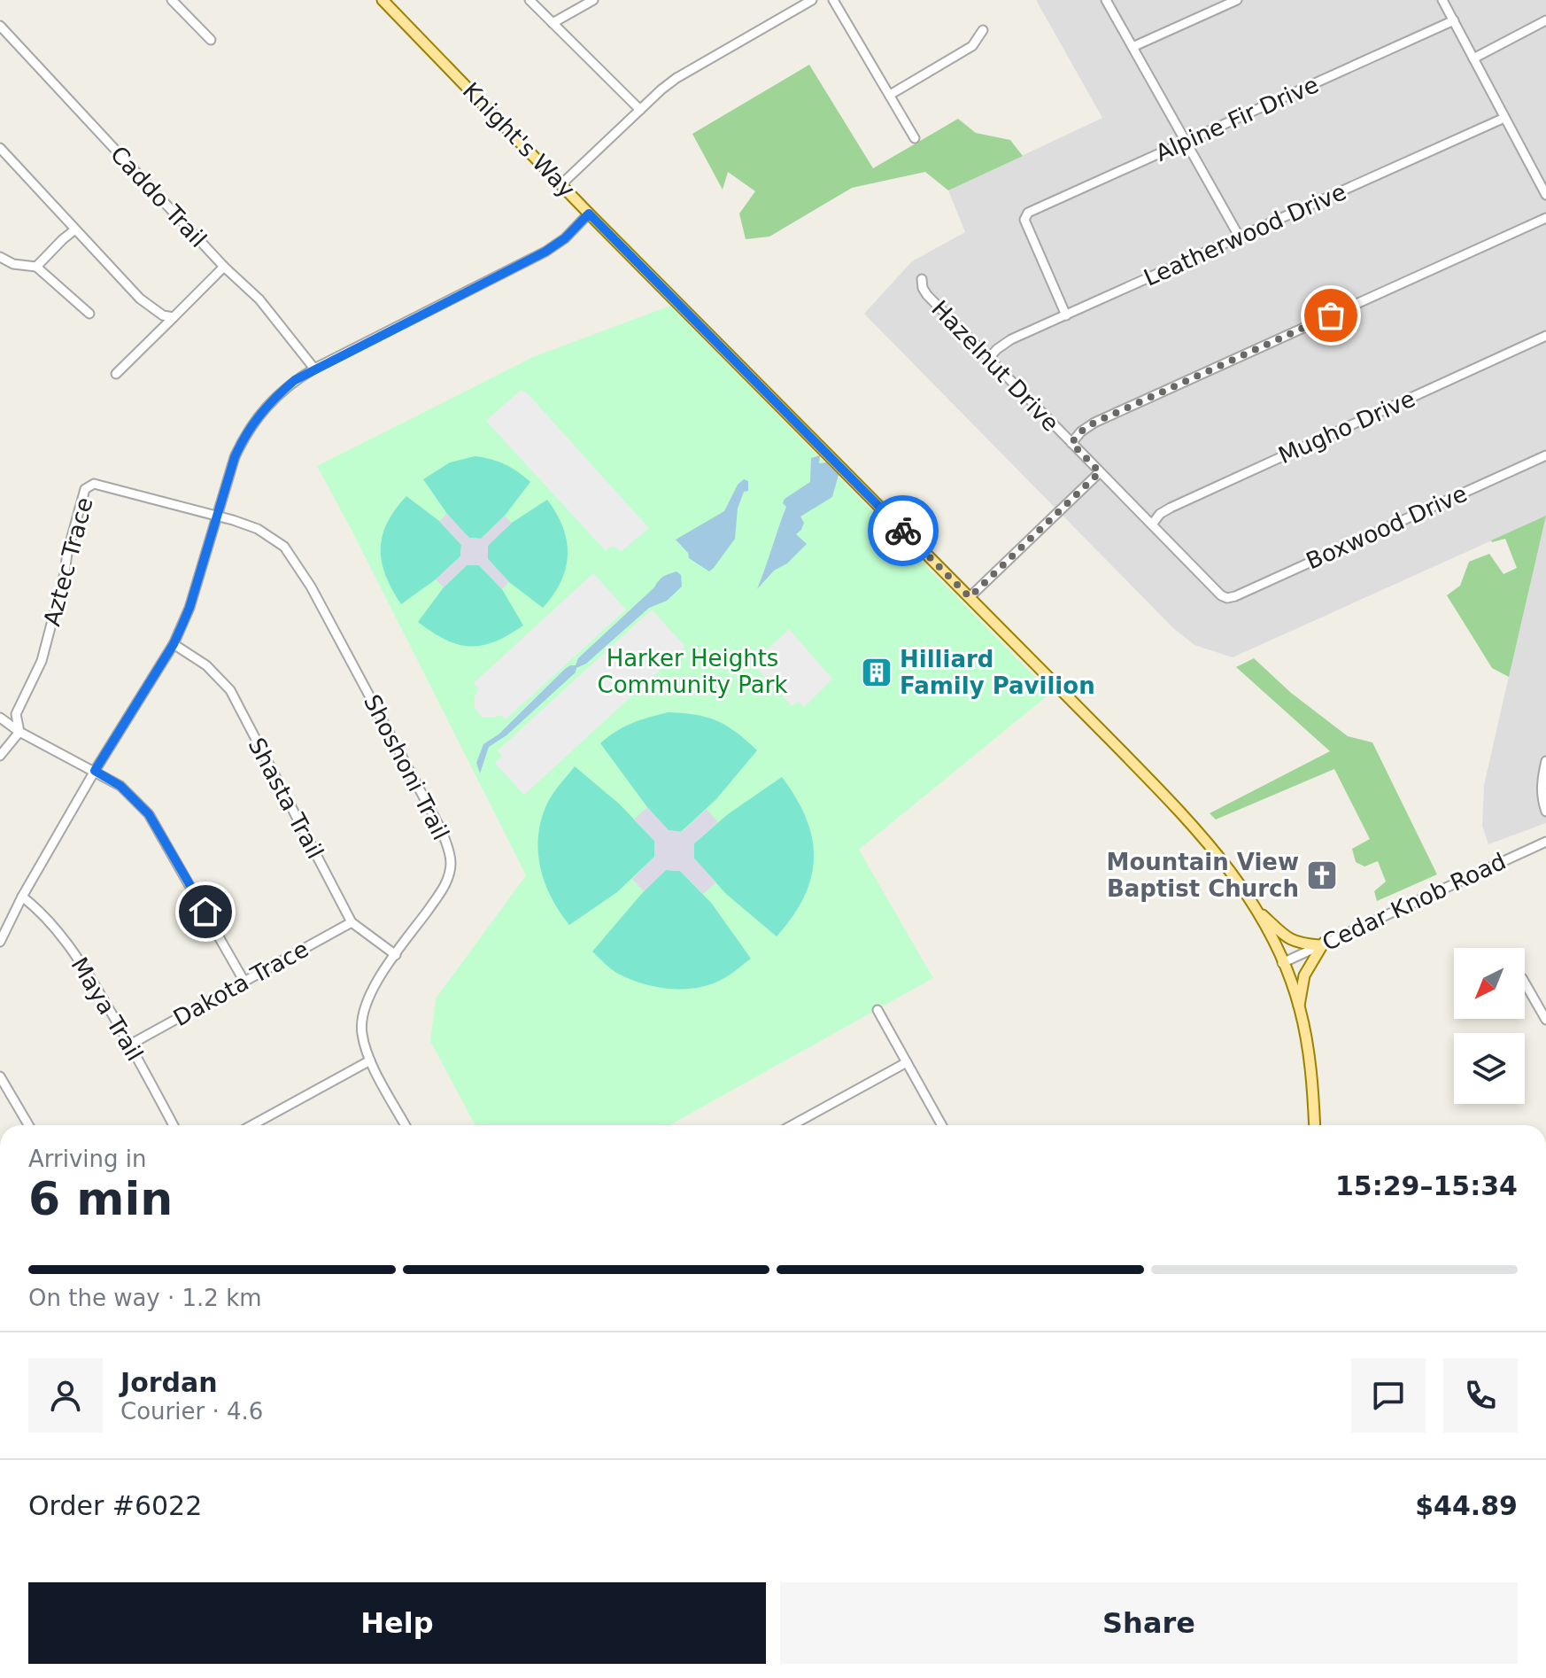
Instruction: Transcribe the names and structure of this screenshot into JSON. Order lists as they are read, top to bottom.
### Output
{
  "streets": {
    "main road": ["Knight's Way"],
    "street": [
      "Alpine Fir Drive",
      "Caddo Trail",
      "Leatherwood Drive",
      "Hazelnut Drive",
      "Mugho Drive",
      "Boxwood Drive",
      "Aztec Trace",
      "Shoshoni Trail",
      "Shasta Trail",
      "Cedar Knob Road",
      "Dakota Trace",
      "Maya Trail"
    ]
  },
  "crossings": [
    ["Alpine Fir Drive", "Leatherwood Drive"],
    ["Knight's Way", "Cedar Knob Road"],
    ["Leatherwood Drive", "Hazelnut Drive"],
    ["Hazelnut Drive", "Mugho Drive"],
    ["Hazelnut Drive", "Boxwood Drive"],
    ["Aztec Trace", "Shoshoni Trail"],
    ["Shoshoni Trail", "Shasta Trail"],
    ["Shasta Trail", "Dakota Trace"],
    ["Dakota Trace", "Maya Trail"]
  ],
  "parks": ["Harker Heights Community Park"],
  "places": {
    "building": ["Hilliard Family Pavilion"],
    "church": ["Mountain View Baptist Church"]
  },
  "north": "bottom left",
  "page": {
    "heading": ["6 min", "Arriving in", "15:29–15:34"],
    "panel": [
      "Jordan",
      "Courier · 4.6",
      "Order #6022",
      "$44.89"
    ],
    "bar": "On the way · 1.2 km",
    "buttons": ["Help", "Share"]
  }
}
